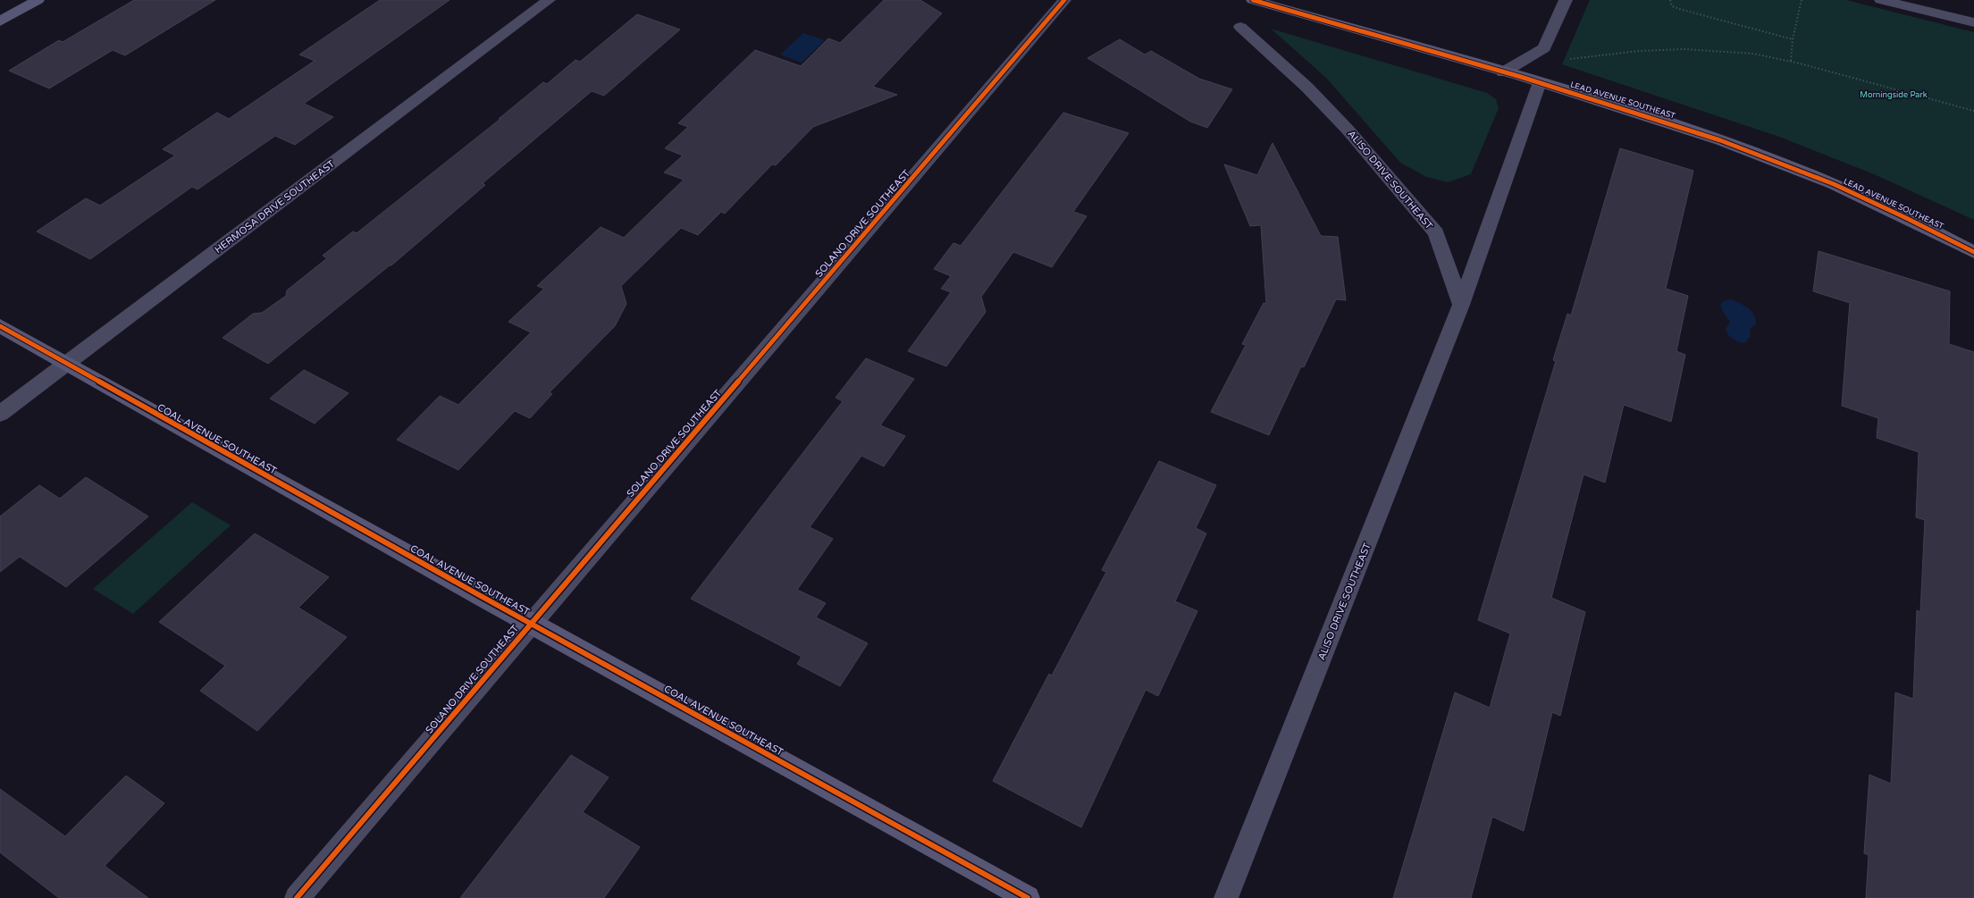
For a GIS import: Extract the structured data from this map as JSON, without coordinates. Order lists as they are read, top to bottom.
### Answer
{
  "streets": {
    "main road": ["LEAD AVENUE SOUTHEAST", "COAL AVENUE SOUTHEAST"],
    "street": ["ALISO DRIVE SOUTHEAST", "HERMOSA DRIVE SOUTHEAST", "SOLANO DRIVE SOUTHEAST"]
  },
  "crossings": [
    ["LEAD AVENUE SOUTHEAST", "ALISO DRIVE SOUTHEAST"],
    ["HERMOSA DRIVE SOUTHEAST", "COAL AVENUE SOUTHEAST"],
    ["SOLANO DRIVE SOUTHEAST", "COAL AVENUE SOUTHEAST"]
  ],
  "parks": ["Morningside Park"]
}
